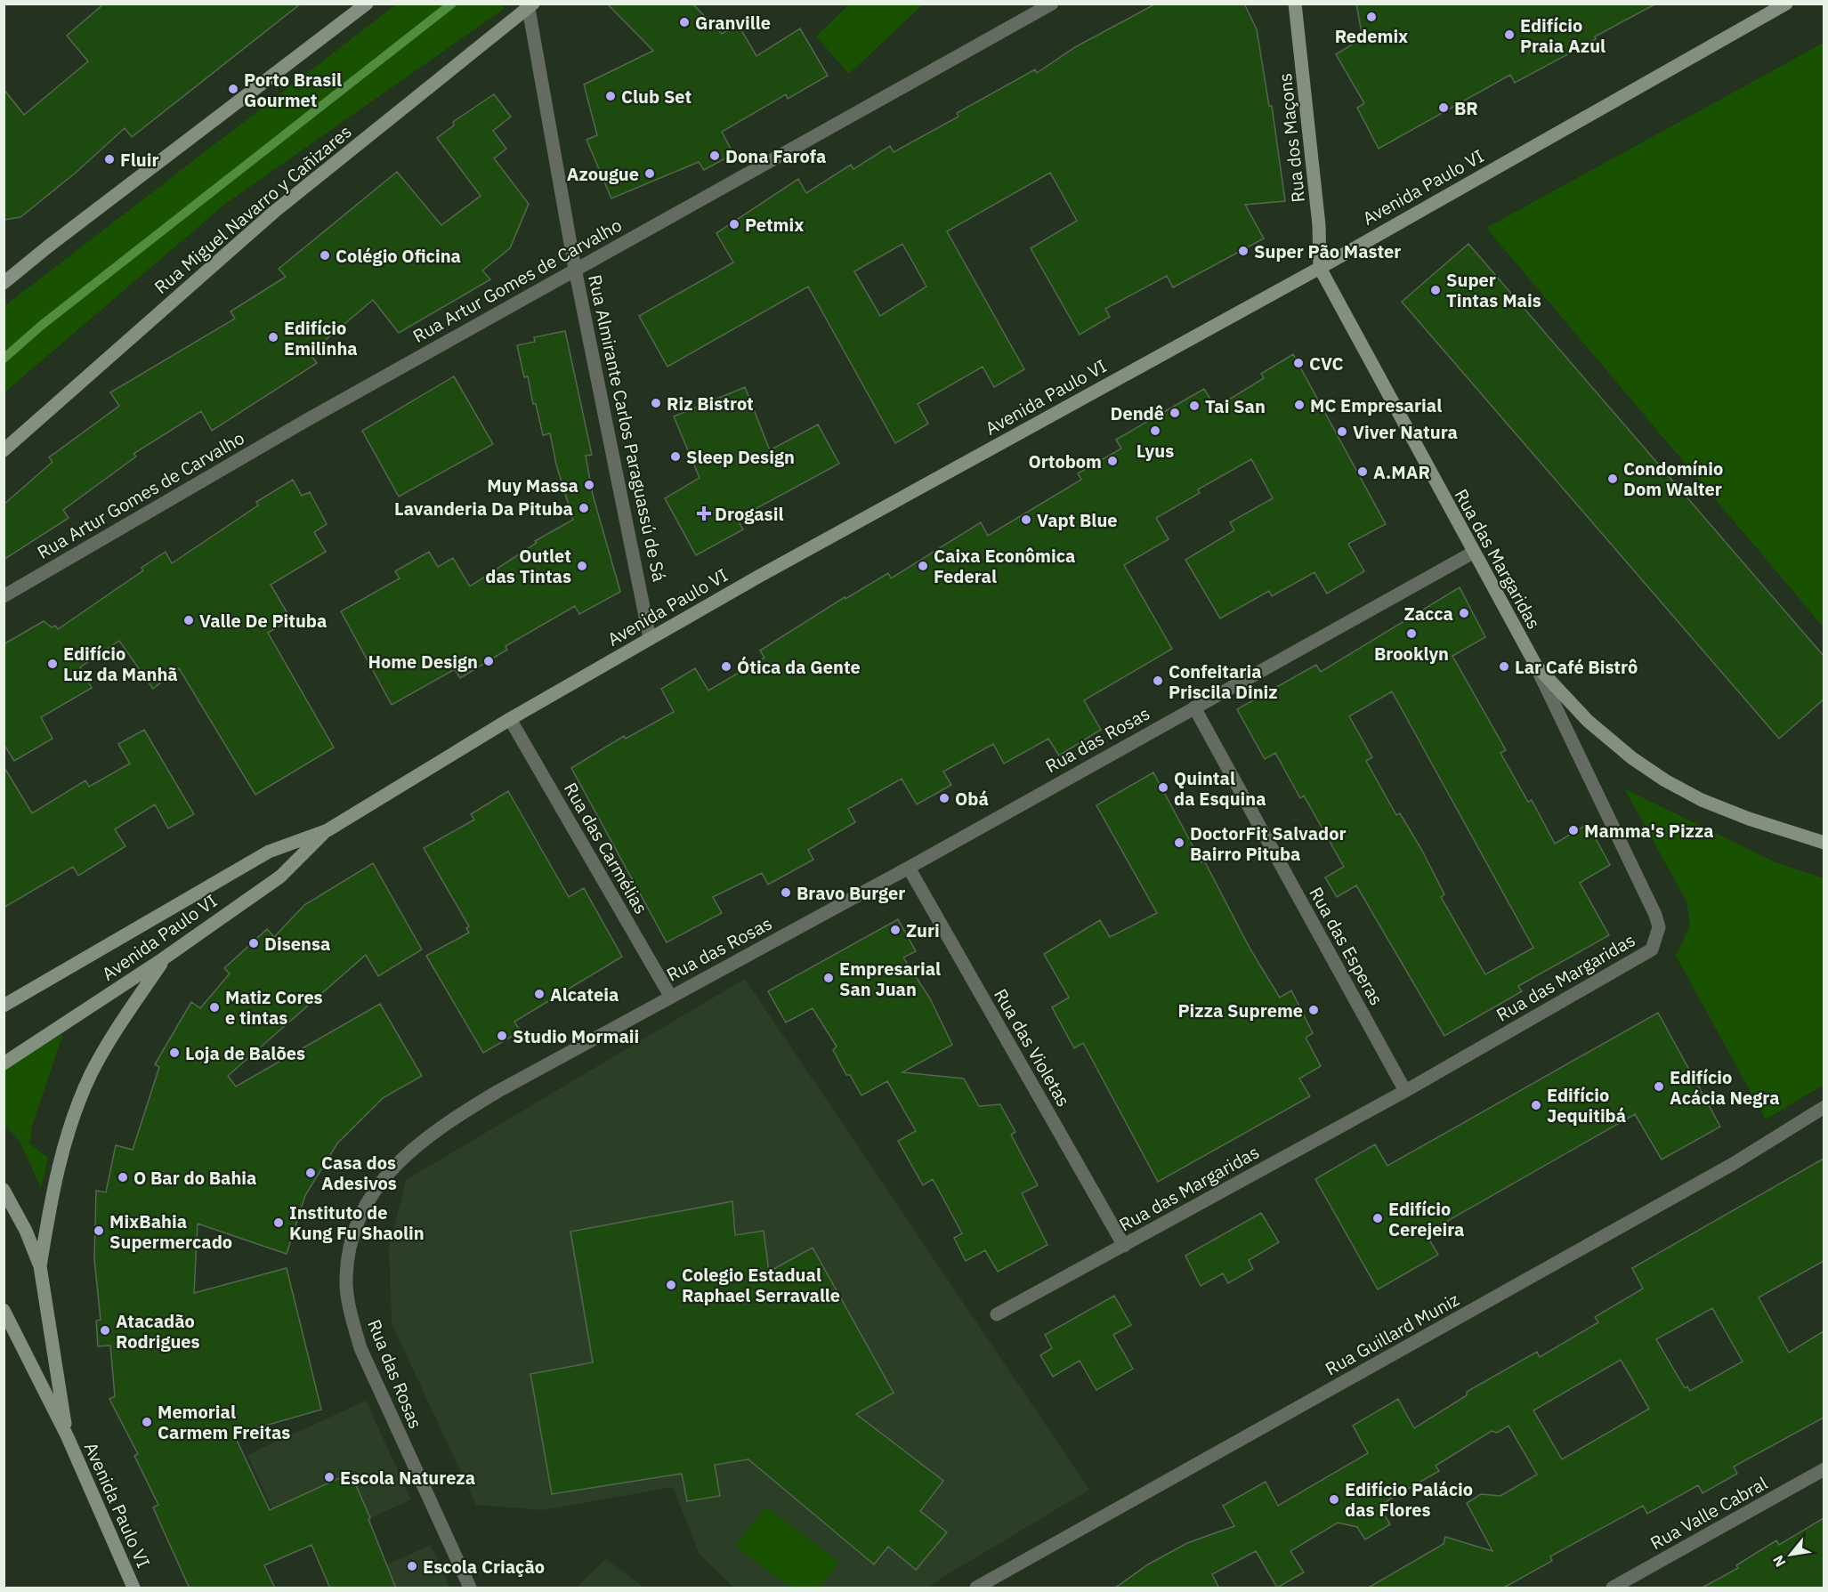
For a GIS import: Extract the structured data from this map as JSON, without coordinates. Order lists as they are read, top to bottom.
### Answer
{
  "streets": {
    "main road": [
      "Rua dos Maçons",
      "Avenida Paulo VI",
      "Rua Miguel Navarro y Cañizares",
      "Rua das Margaridas"
    ],
    "street": [
      "Rua Artur Gomes de Carvalho",
      "Rua Almirante Carlos Paraguassú de Sá",
      "Rua das Rosas",
      "Rua das Carmélias",
      "Rua das Esperas",
      "Rua das Violetas",
      "Rua Guillard Muniz",
      "Rua Valle Cabral"
    ]
  },
  "crossings": [
    ["Rua dos Maçons", "Avenida Paulo VI"],
    ["Rua dos Maçons", "Rua das Margaridas"],
    ["Avenida Paulo VI", "Rua Almirante Carlos Paraguassú de Sá"],
    ["Avenida Paulo VI", "Rua das Margaridas"],
    ["Avenida Paulo VI", "Rua das Carmélias"],
    ["Rua Miguel Navarro y Cañizares", "Rua Almirante Carlos Paraguassú de Sá"],
    ["Rua Artur Gomes de Carvalho", "Rua Almirante Carlos Paraguassú de Sá"],
    ["Rua das Margaridas", "Rua das Rosas"],
    ["Rua das Margaridas", "Rua das Esperas"],
    ["Rua das Margaridas", "Rua das Violetas"],
    ["Rua das Rosas", "Rua das Carmélias"],
    ["Rua das Rosas", "Rua das Esperas"],
    ["Rua das Rosas", "Rua das Violetas"]
  ],
  "places": {
    "other": [
      "Redemix",
      "Granville",
      "Edifício Praia Azul",
      "Porto Brasil Gourmet",
      "Club Set",
      "BR",
      "Dona Farofa",
      "Fluir",
      "Azougue",
      "Petmix",
      "Super Pão Master",
      "Colégio Oficina",
      "Super Tintas Mais",
      "Edifício Emilinha",
      "CVC",
      "Riz Bistrot",
      "MC Empresarial",
      "Tai San",
      "Dendê",
      "Lyus",
      "Viver Natura",
      "Sleep Design",
      "Ortobom",
      "A.MAR",
      "Condomínio Dom Walter",
      "Muy Massa",
      "Lavanderia Da Pituba",
      "Vapt Blue",
      "Outlet das Tintas",
      "Caixa Econômica Federal",
      "Zacca",
      "Valle De Pituba",
      "Brooklyn",
      "Home Design",
      "Edifício Luz da Manhã",
      "Ótica da Gente",
      "Lar Café Bistrô",
      "Confeitaria Priscila Diniz",
      "Quintal da Esquina",
      "Obá",
      "Mamma's Pizza",
      "DoctorFit Salvador Bairro Pituba",
      "Bravo Burger",
      "Zuri",
      "Disensa",
      "Empresarial San Juan",
      "Alcateia",
      "Matiz Cores e tintas",
      "Pizza Supreme",
      "Studio Mormaii",
      "Loja de Balões",
      "Edifício Acácia Negra",
      "Edifício Jequitibá",
      "Casa dos Adesivos",
      "O Bar do Bahia",
      "Edifício Cerejeira",
      "Instituto de Kung Fu Shaolin",
      "MixBahia Supermercado",
      "Colegio Estadual Raphael Serravalle",
      "Atacadão Rodrigues",
      "Memorial Carmem Freitas",
      "Escola Natureza",
      "Edifício Palácio das Flores",
      "Escola Criação"
    ],
    "health": ["Drogasil"]
  },
  "north": "bottom left"
}
